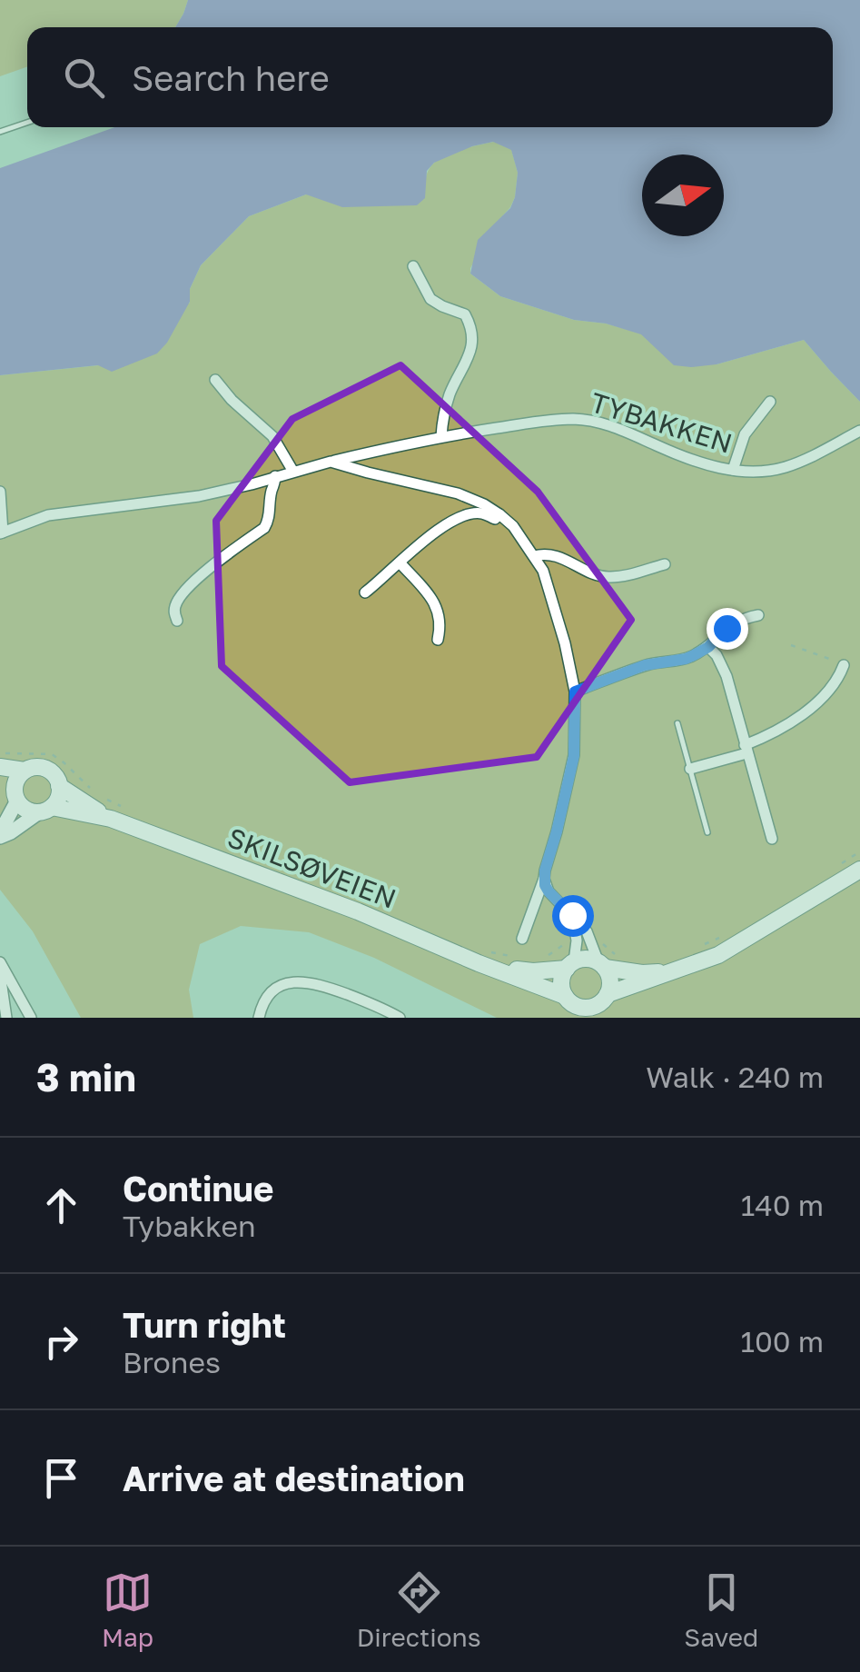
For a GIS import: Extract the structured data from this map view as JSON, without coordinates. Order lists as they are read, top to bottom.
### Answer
{
  "streets": {
    "main road": ["SKILSØVEIEN"],
    "street": ["TYBAKKEN"]
  },
  "north": "right",
  "page": {
    "search": "Search here",
    "heading": ["3 min", "Walk · 240 m"],
    "list": [
      ["Continue", "Tybakken", "140 m"],
      ["Turn right", "Brones", "100 m"],
      "Arrive at destination"
    ],
    "nav": ["Map", "Directions", "Saved"]
  }
}
